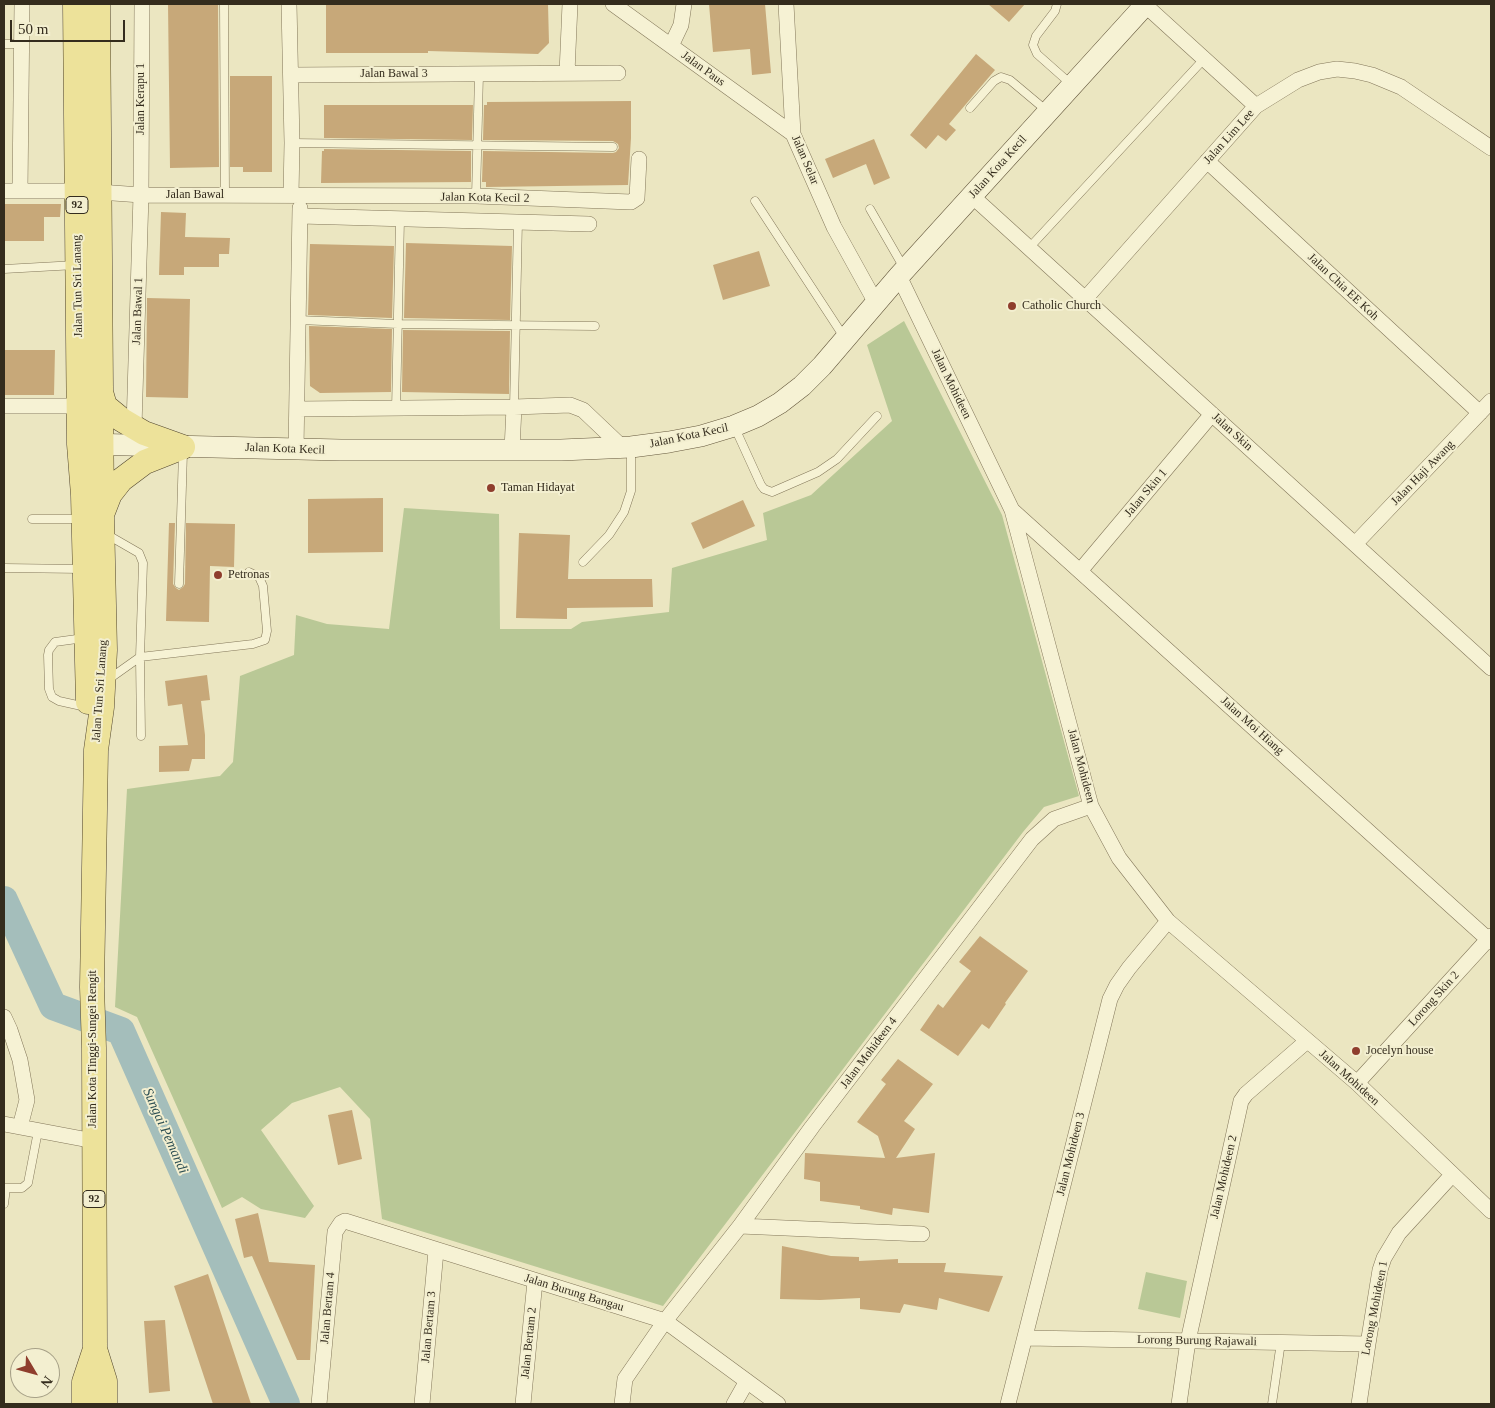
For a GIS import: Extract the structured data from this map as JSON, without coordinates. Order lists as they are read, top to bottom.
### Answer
{
  "streets": {
    "main road": ["92", "Jalan Tun Sri Lanang", "Jalan Kota Tinggi-Sungei Rengit"],
    "street": [
      "Jalan Paus",
      "Jalan Bawal 3",
      "Jalan Kerapu 1",
      "Jalan Lim Lee",
      "Jalan Selar",
      "Jalan Kota Kecil",
      "Jalan Bawal",
      "Jalan Kota Kecil 2",
      "Jalan Chia EE Koh",
      "Jalan Bawal 1",
      "Jalan Mohideen",
      "Jalan Skin",
      "Jalan Haji Awang",
      "Jalan Skin 1",
      "Jalan Moi Hiang",
      "Lorong Skin 2",
      "Jalan Mohideen 4",
      "Jalan Mohideen 3",
      "Jalan Mohideen 2",
      "Jalan Burung Bangau",
      "Jalan Bertam 4",
      "Lorong Mohideen 1",
      "Jalan Bertam 3",
      "Lorong Burung Rajawali",
      "Jalan Bertam 2"
    ]
  },
  "crossings": [
    ["Jalan Paus", "Jalan Selar"],
    ["Jalan Kerapu 1", "Jalan Bawal"],
    ["Jalan Kerapu 1", "Jalan Bawal 1"],
    ["Jalan Lim Lee", "Jalan Chia EE Koh"],
    ["Jalan Lim Lee", "Jalan Skin"],
    ["Jalan Selar", "Jalan Kota Kecil"],
    ["Jalan Kota Kecil", "Jalan Tun Sri Lanang"],
    ["Jalan Kota Kecil", "Jalan Mohideen"],
    ["Jalan Kota Kecil", "Jalan Skin"],
    ["Jalan Bawal", "Jalan Kota Kecil 2"],
    ["Jalan Bawal", "Jalan Tun Sri Lanang"],
    ["Jalan Bawal", "Jalan Bawal 1"],
    ["Jalan Tun Sri Lanang", "Jalan Kota Tinggi-Sungei Rengit"],
    ["Jalan Chia EE Koh", "Jalan Haji Awang"],
    ["Jalan Mohideen", "Jalan Moi Hiang"],
    ["Jalan Mohideen", "Lorong Skin 2"],
    ["Jalan Mohideen", "Jalan Mohideen 4"],
    ["Jalan Mohideen", "Jalan Mohideen 3"],
    ["Jalan Mohideen", "Jalan Mohideen 2"],
    ["Jalan Mohideen", "Lorong Mohideen 1"],
    ["Jalan Skin", "Jalan Haji Awang"],
    ["Jalan Skin", "Jalan Skin 1"],
    ["Jalan Skin 1", "Jalan Moi Hiang"],
    ["Jalan Moi Hiang", "Lorong Skin 2"],
    ["Jalan Mohideen 4", "Jalan Burung Bangau"],
    ["Jalan Mohideen 3", "Lorong Burung Rajawali"],
    ["Jalan Mohideen 2", "Lorong Burung Rajawali"],
    ["Jalan Burung Bangau", "Jalan Bertam 4"],
    ["Jalan Burung Bangau", "Jalan Bertam 3"],
    ["Jalan Burung Bangau", "Jalan Bertam 2"],
    ["Lorong Mohideen 1", "Lorong Burung Rajawali"]
  ],
  "water": ["Sungai Pemandi"],
  "places": [
    "Catholic Church",
    "Taman Hidayat",
    "Petronas",
    "Jocelyn house"
  ],
  "scale_bar": "50 m",
  "north": "bottom right"
}
